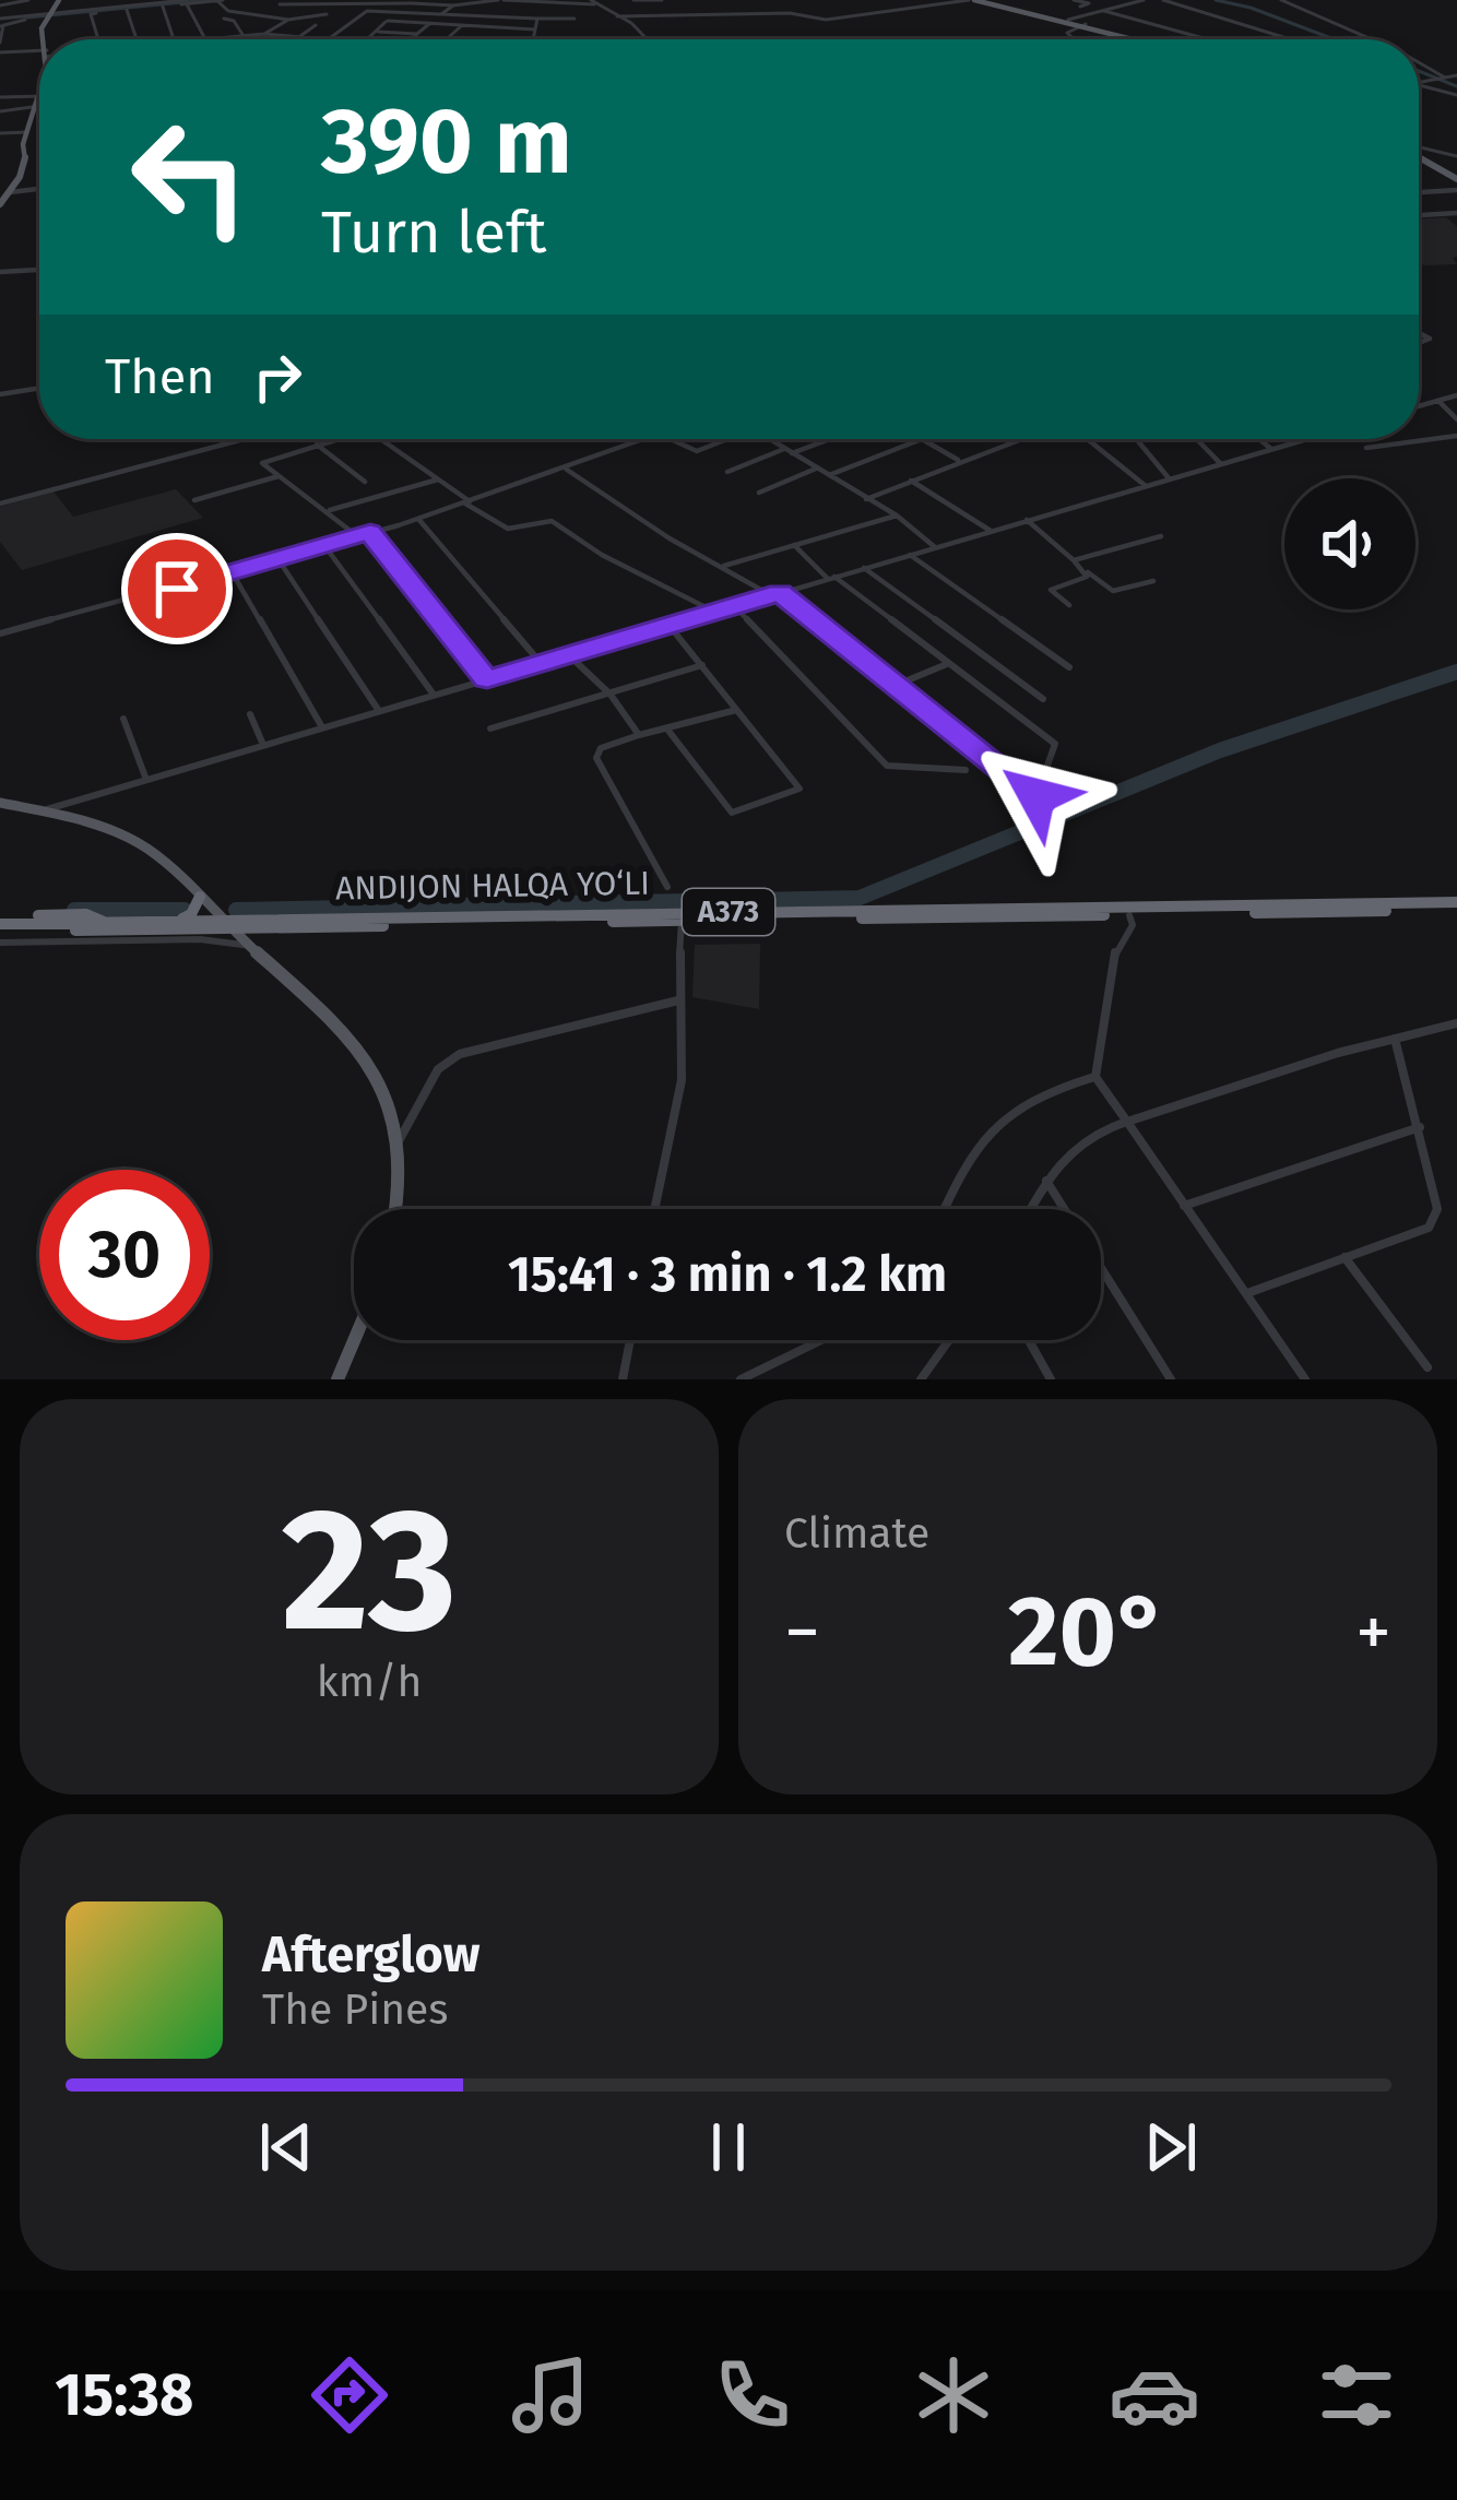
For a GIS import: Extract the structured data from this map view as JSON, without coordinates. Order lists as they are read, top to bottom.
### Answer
{
  "streets": {
    "highway": ["ANDIJON HALQA YO‘LI", "A373"]
  },
  "page": {
    "turn": ["390 m", "Turn left"],
    "then": "Then",
    "limit": "30",
    "trip": "15:41 · 3 min · 1.2 km",
    "tile": [
      ["23", "km/h"],
      "Climate"
    ],
    "heat": ["−", "20°", "+"],
    "song": ["Afterglow", "The Pines"],
    "tabs": "15:38"
  }
}
